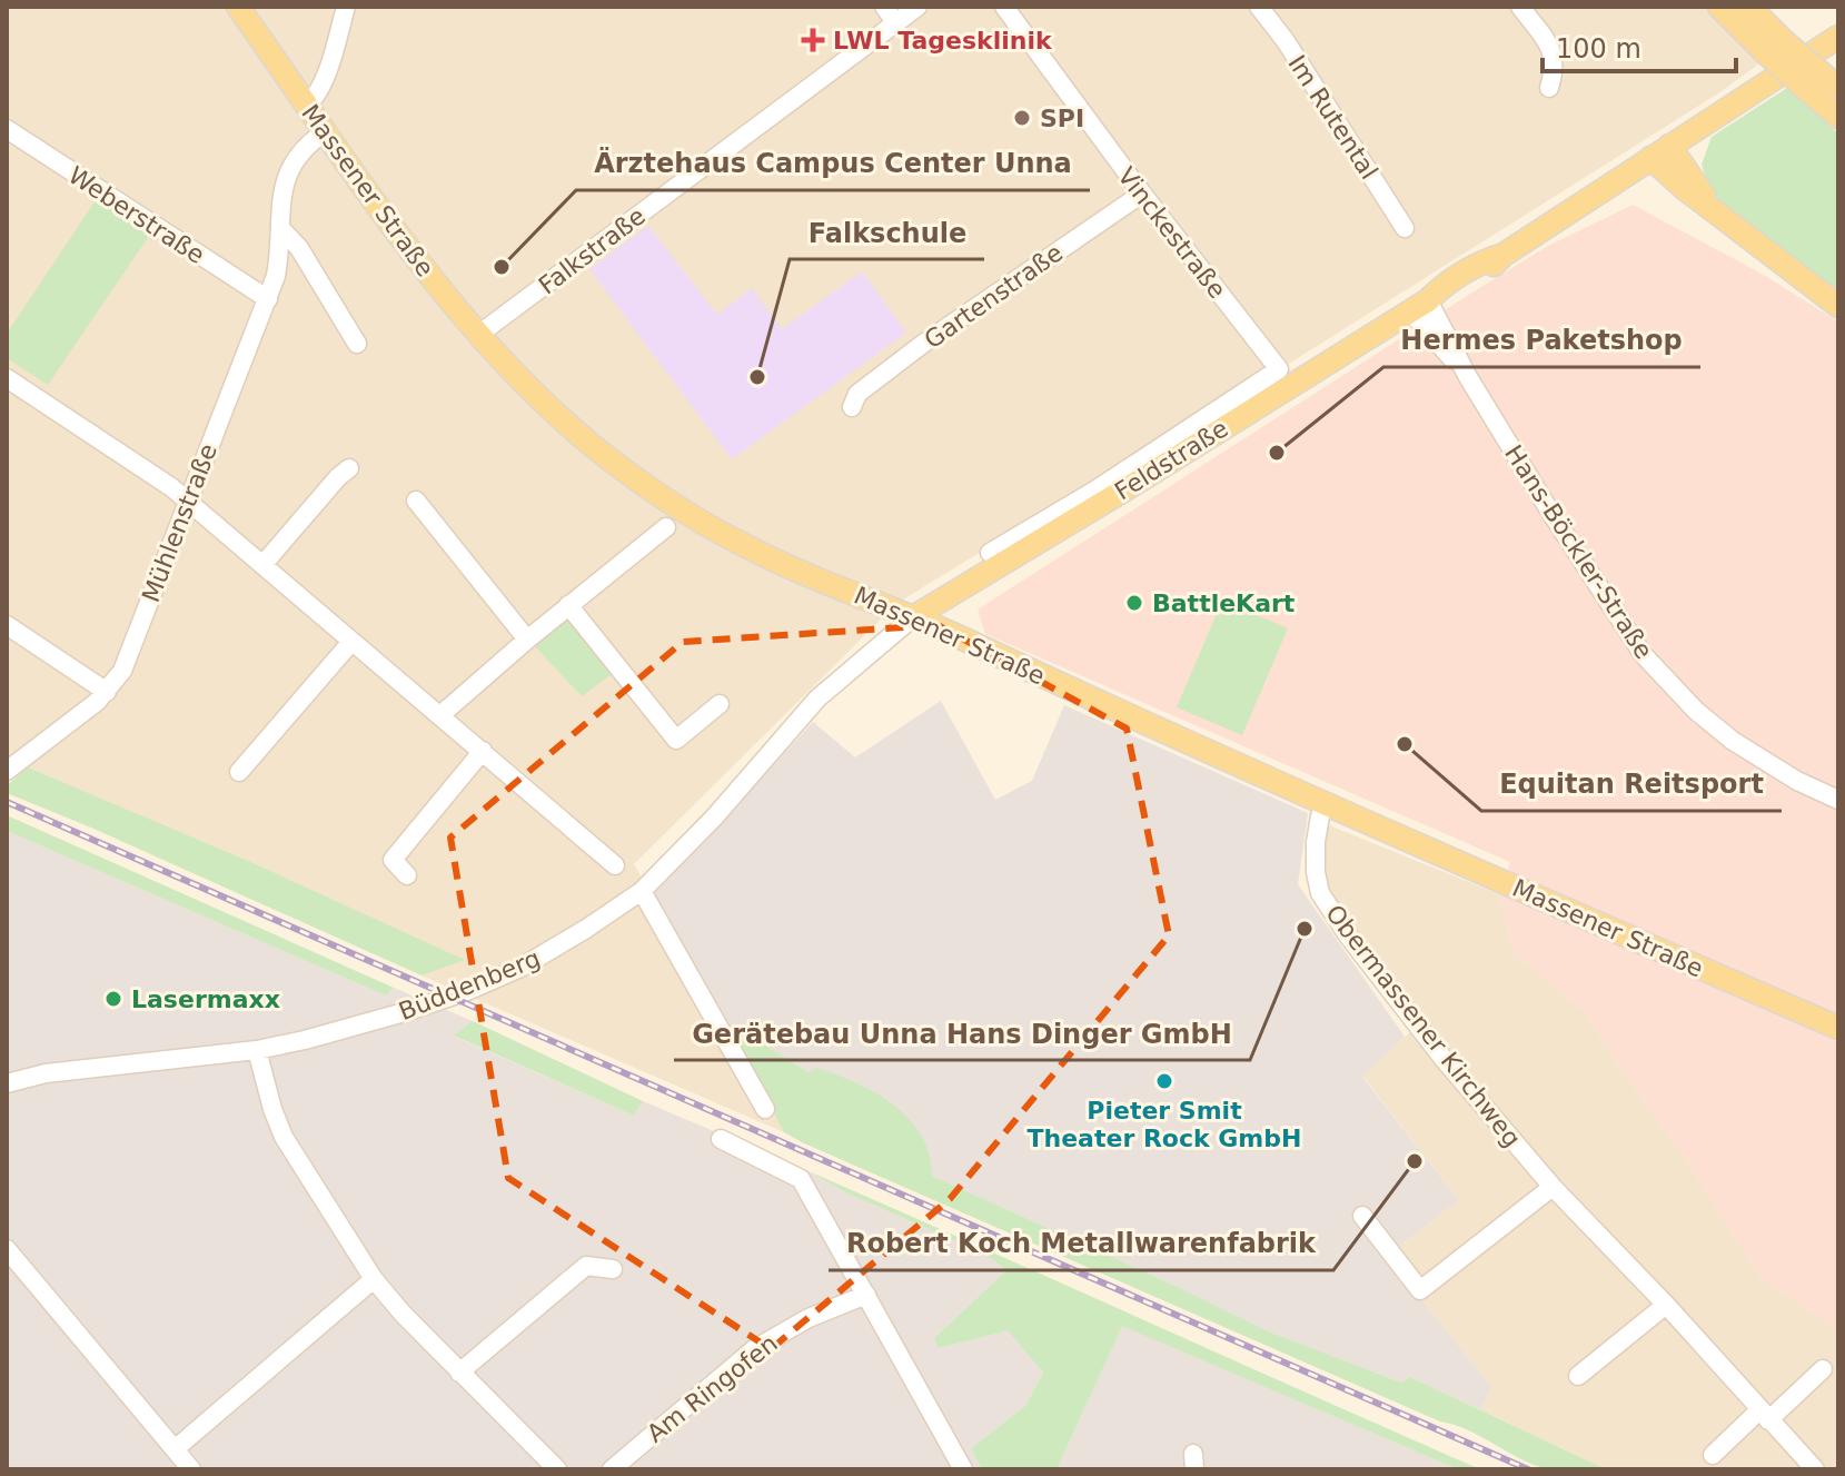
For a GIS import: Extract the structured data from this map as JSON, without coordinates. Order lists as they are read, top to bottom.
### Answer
{
  "streets": {
    "main road": ["Massener Straße", "Feldstraße"],
    "street": [
      "Im Rutental",
      "Weberstraße",
      "Vinckestraße",
      "Falkstraße",
      "Gartenstraße",
      "Mühlenstraße",
      "Hans-Böckler-Straße",
      "Büddenberg",
      "Obermassener Kirchweg",
      "Am Ringofen"
    ]
  },
  "crossings": [
    ["Massener Straße", "Falkstraße"],
    ["Massener Straße", "Feldstraße"],
    ["Massener Straße", "Mühlenstraße"],
    ["Massener Straße", "Büddenberg"],
    ["Massener Straße", "Obermassener Kirchweg"],
    ["Weberstraße", "Mühlenstraße"],
    ["Vinckestraße", "Gartenstraße"],
    ["Vinckestraße", "Feldstraße"],
    ["Feldstraße", "Hans-Böckler-Straße"],
    ["Feldstraße", "Büddenberg"]
  ],
  "places": {
    "health": ["LWL Tagesklinik"],
    "other": [
      "SPI",
      "Ärztehaus Campus Center Unna",
      "Falkschule",
      "Hermes Paketshop",
      "BattleKart",
      "Equitan Reitsport",
      "Gerätebau Unna Hans Dinger GmbH",
      "Lasermaxx",
      "Pieter Smit Theater Rock GmbH",
      "Robert Koch Metallwarenfabrik"
    ]
  },
  "scale_bar": "100 m"
}
